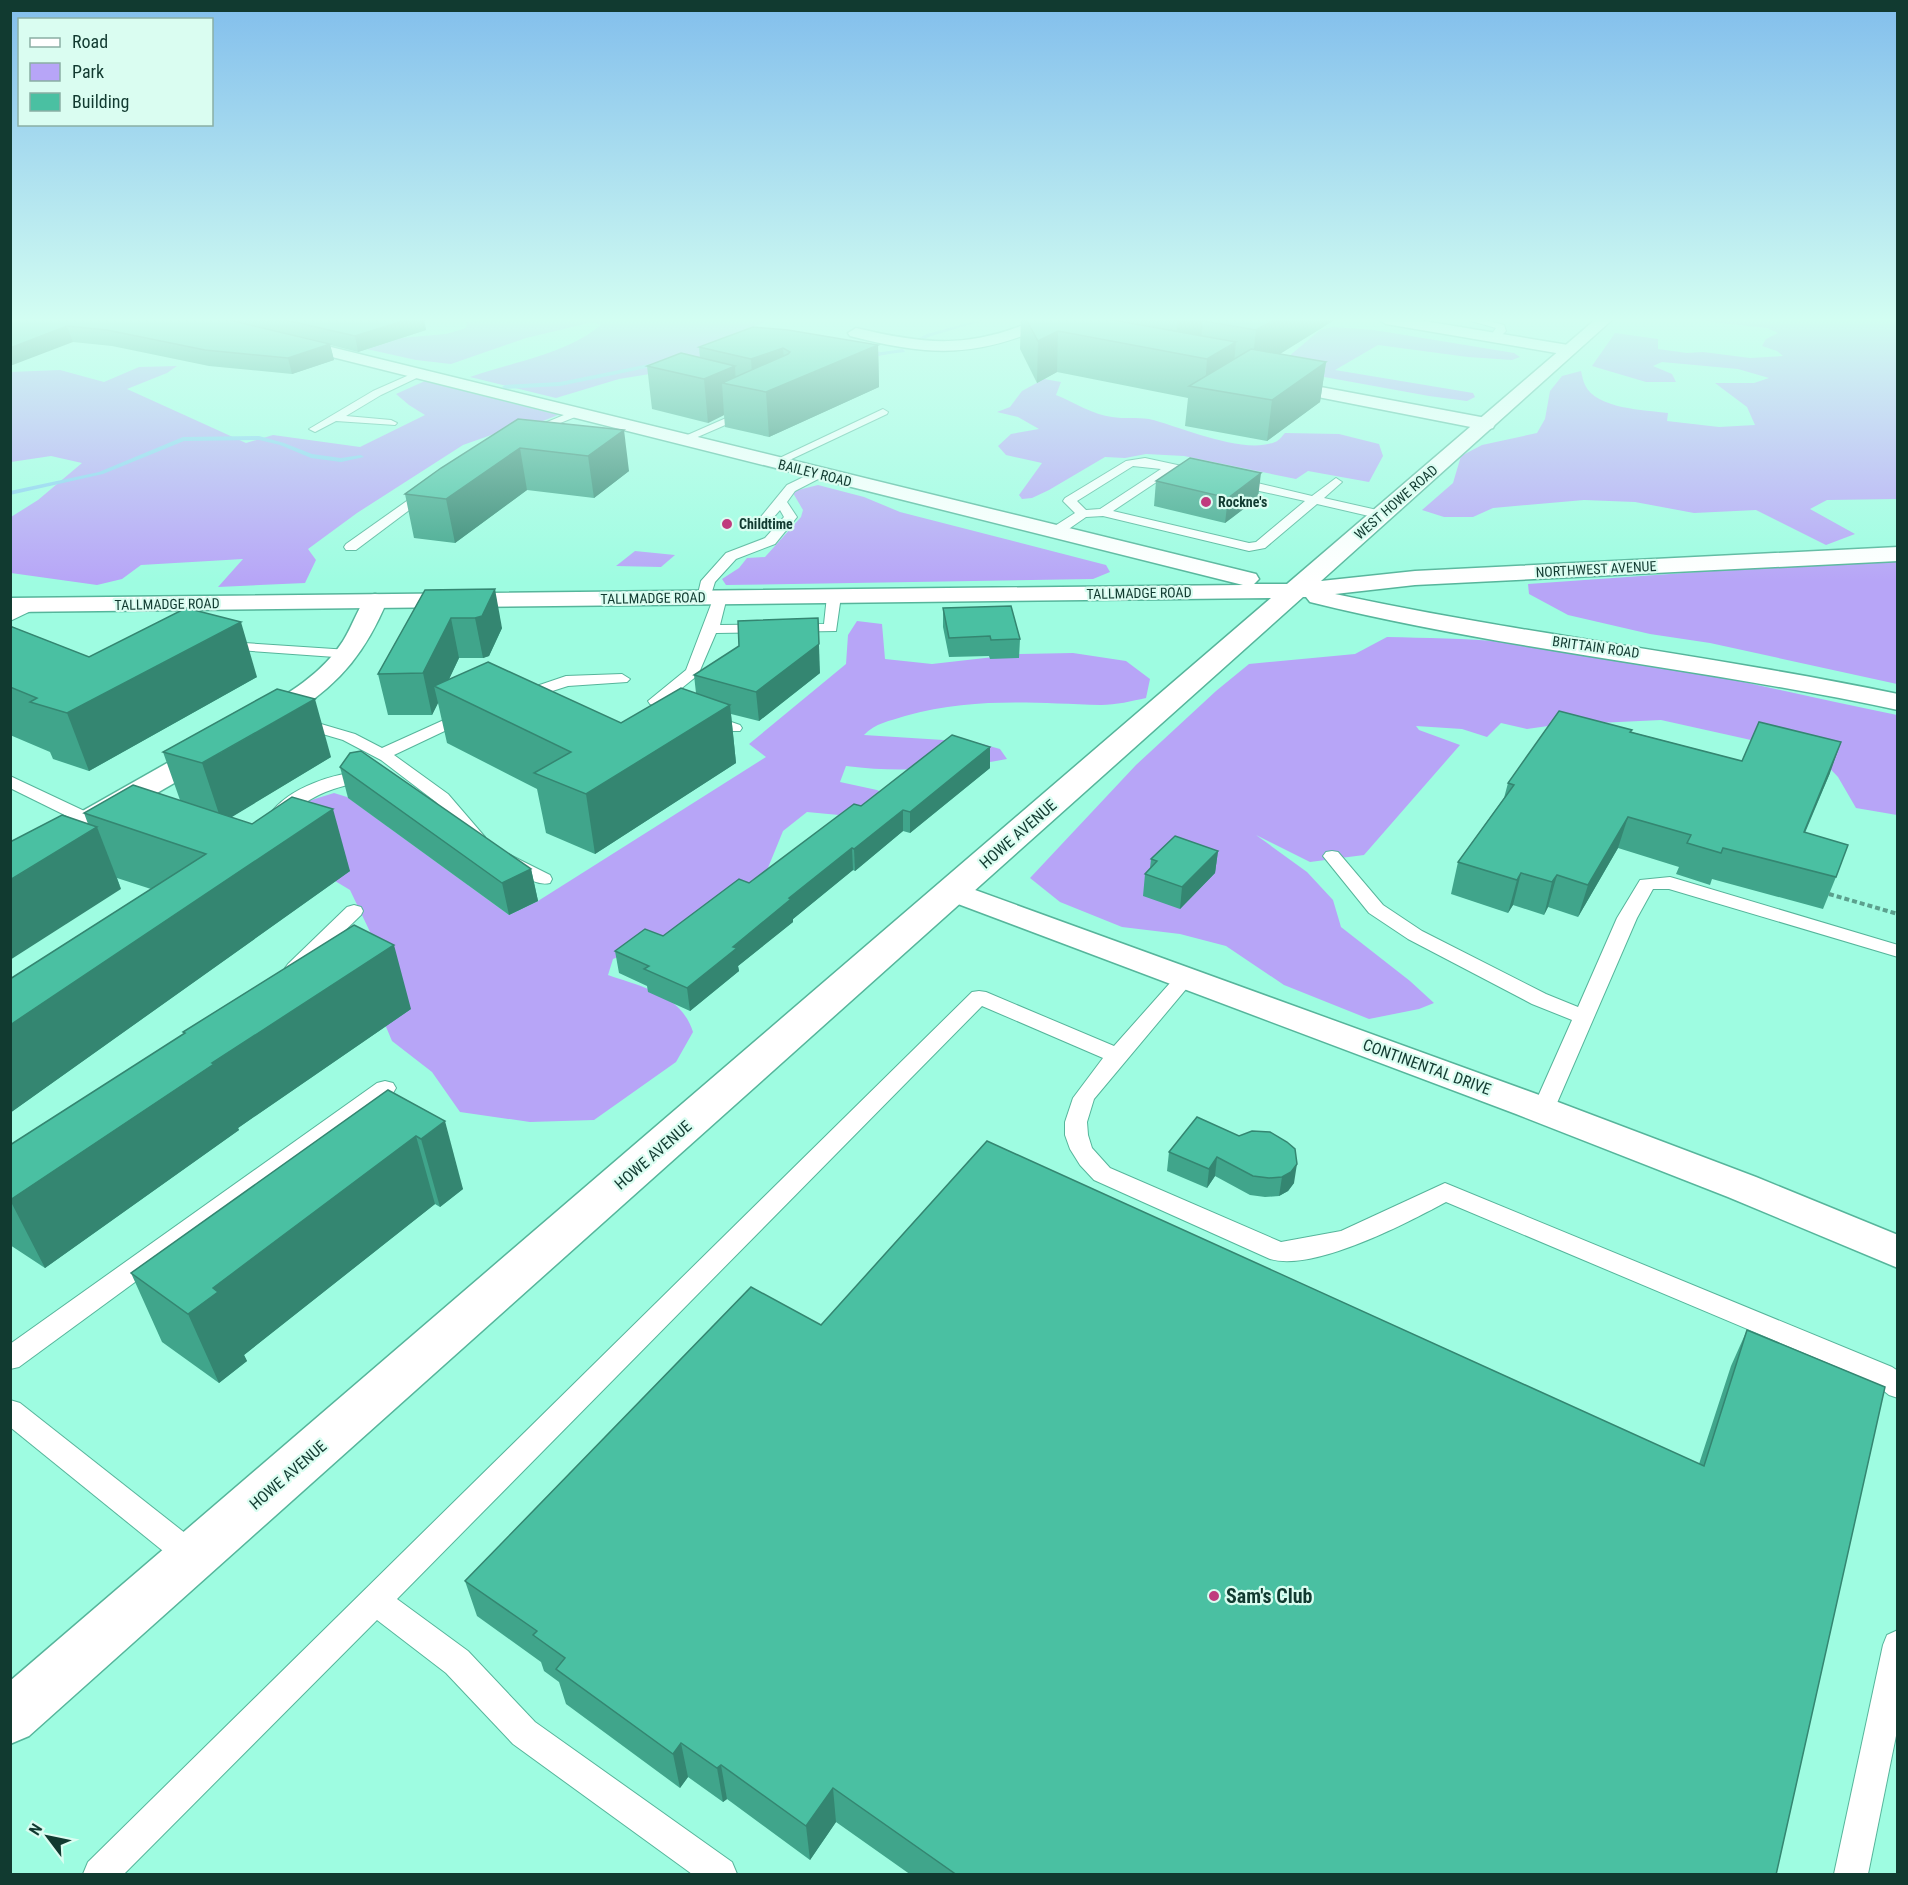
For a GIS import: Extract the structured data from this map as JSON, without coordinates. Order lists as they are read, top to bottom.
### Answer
{
  "streets": {
    "street": [
      "BAILEY ROAD",
      "WEST HOWE ROAD",
      "NORTHWEST AVENUE",
      "TALLMADGE ROAD",
      "BRITTAIN ROAD",
      "HOWE AVENUE",
      "CONTINENTAL DRIVE"
    ]
  },
  "crossings": [
    ["BAILEY ROAD", "WEST HOWE ROAD"],
    ["BAILEY ROAD", "NORTHWEST AVENUE"],
    ["BAILEY ROAD", "TALLMADGE ROAD"],
    ["BAILEY ROAD", "BRITTAIN ROAD"],
    ["BAILEY ROAD", "HOWE AVENUE"],
    ["WEST HOWE ROAD", "NORTHWEST AVENUE"],
    ["WEST HOWE ROAD", "TALLMADGE ROAD"],
    ["WEST HOWE ROAD", "BRITTAIN ROAD"],
    ["WEST HOWE ROAD", "HOWE AVENUE"],
    ["NORTHWEST AVENUE", "TALLMADGE ROAD"],
    ["NORTHWEST AVENUE", "BRITTAIN ROAD"],
    ["NORTHWEST AVENUE", "HOWE AVENUE"],
    ["TALLMADGE ROAD", "BRITTAIN ROAD"],
    ["TALLMADGE ROAD", "HOWE AVENUE"],
    ["BRITTAIN ROAD", "HOWE AVENUE"],
    ["HOWE AVENUE", "CONTINENTAL DRIVE"]
  ],
  "places": ["Rockne's", "Childtime", "Sam's Club"],
  "legend": ["Road", "Park", "Building"],
  "north": "top left"
}
